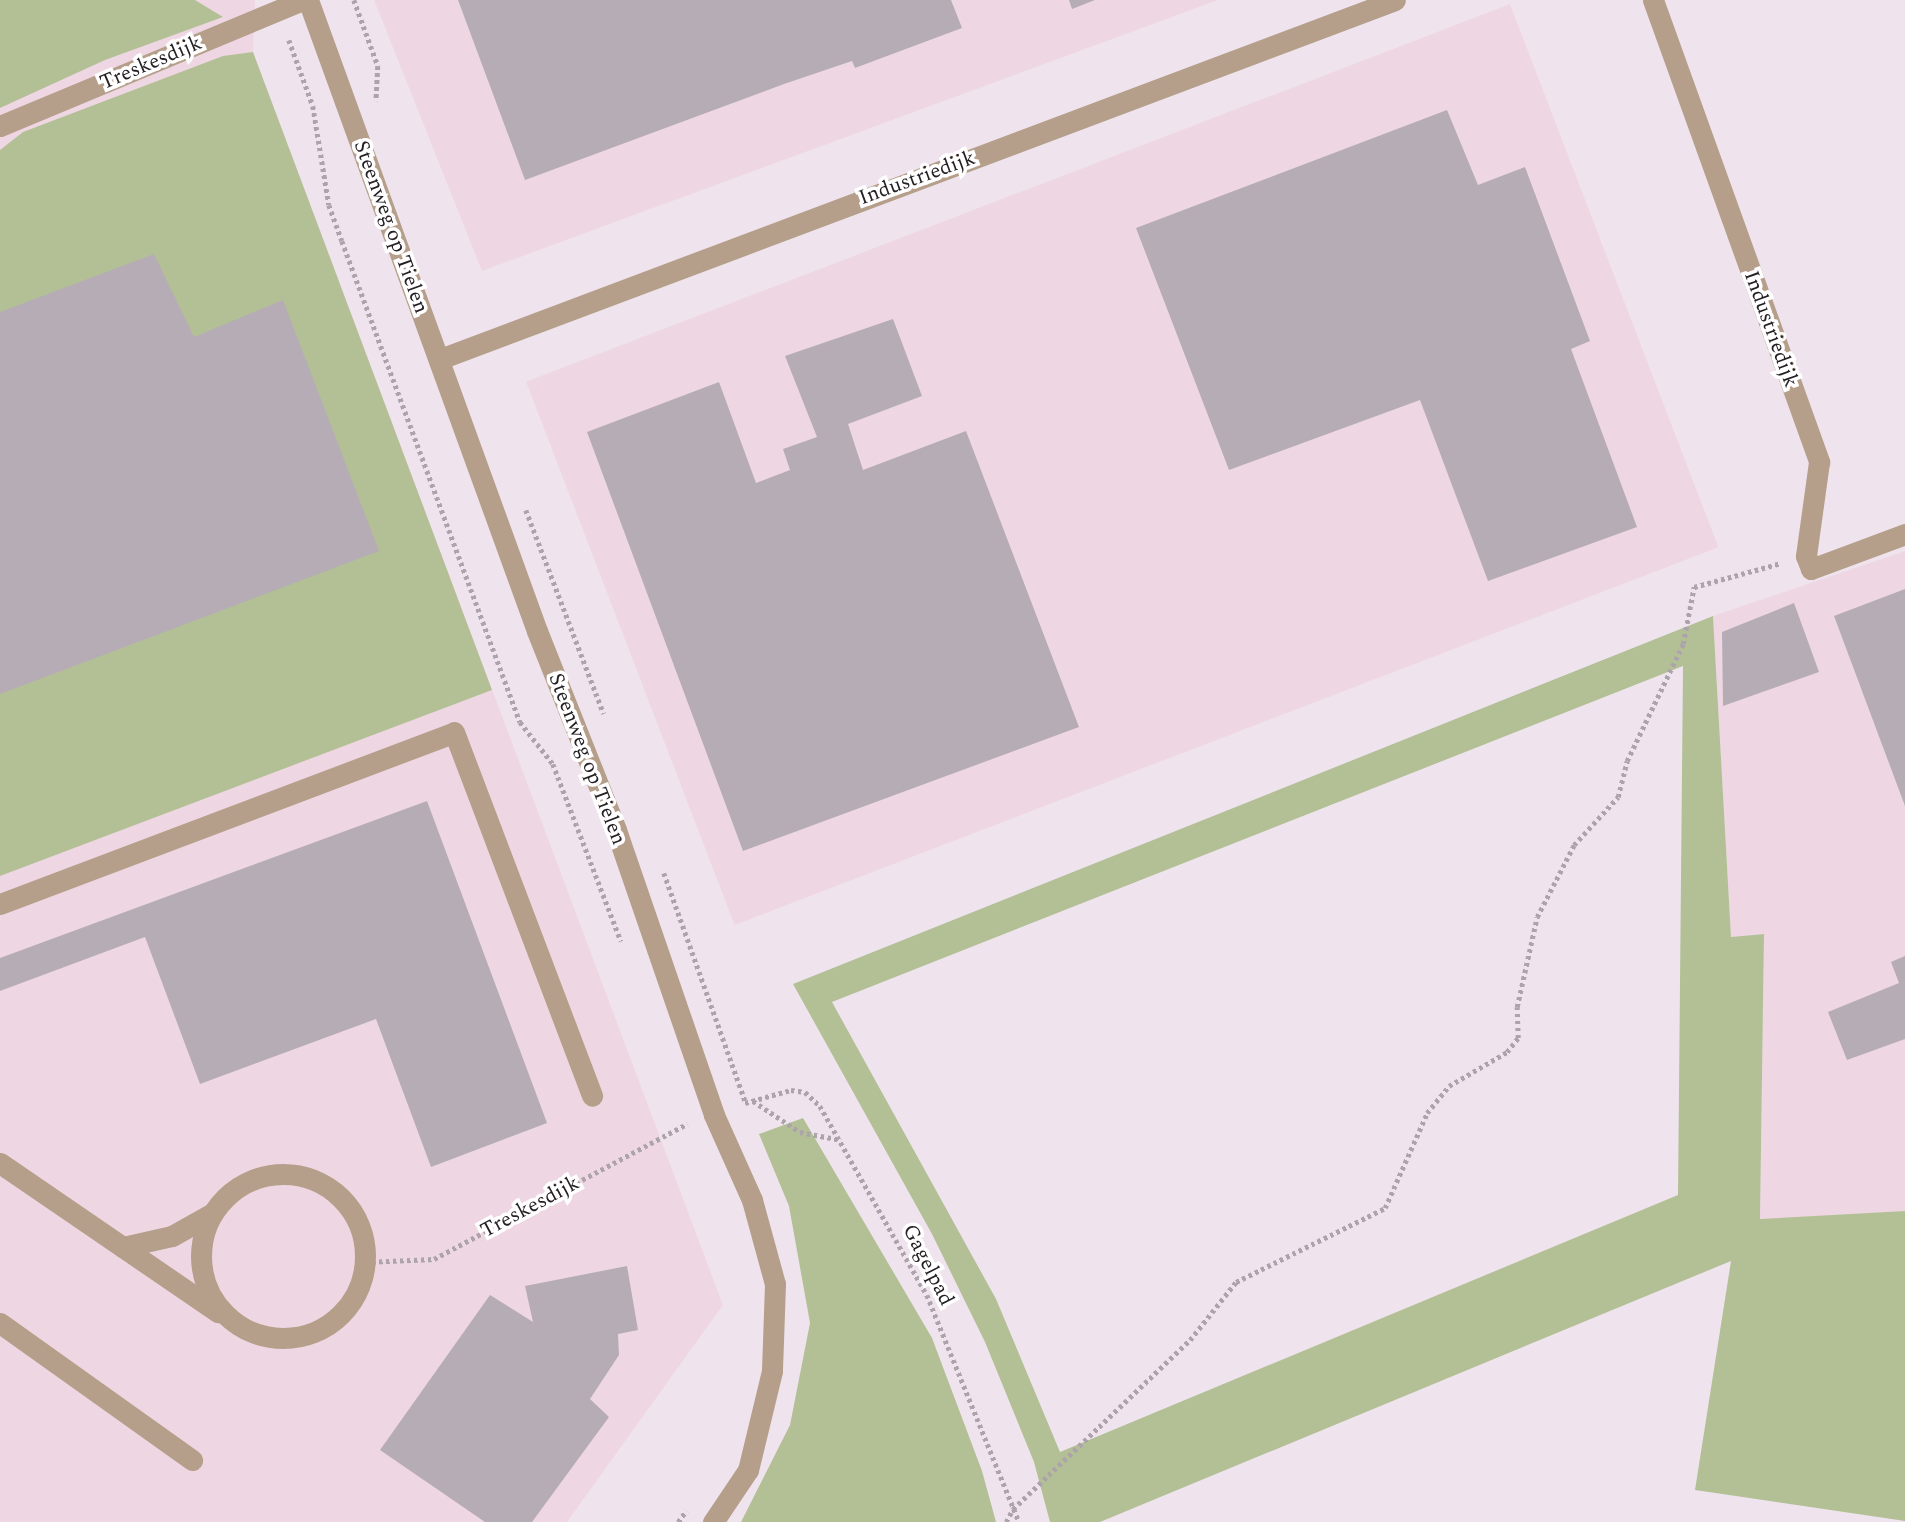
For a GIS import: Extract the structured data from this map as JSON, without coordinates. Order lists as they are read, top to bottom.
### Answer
{
  "streets": {
    "street": ["Treskesdijk", "Industriedijk", "Steenweg op Tielen"],
    "path": ["Gagelpad"]
  },
  "crossings": [
    ["Industriedijk", "Steenweg op Tielen"]
  ]
}
